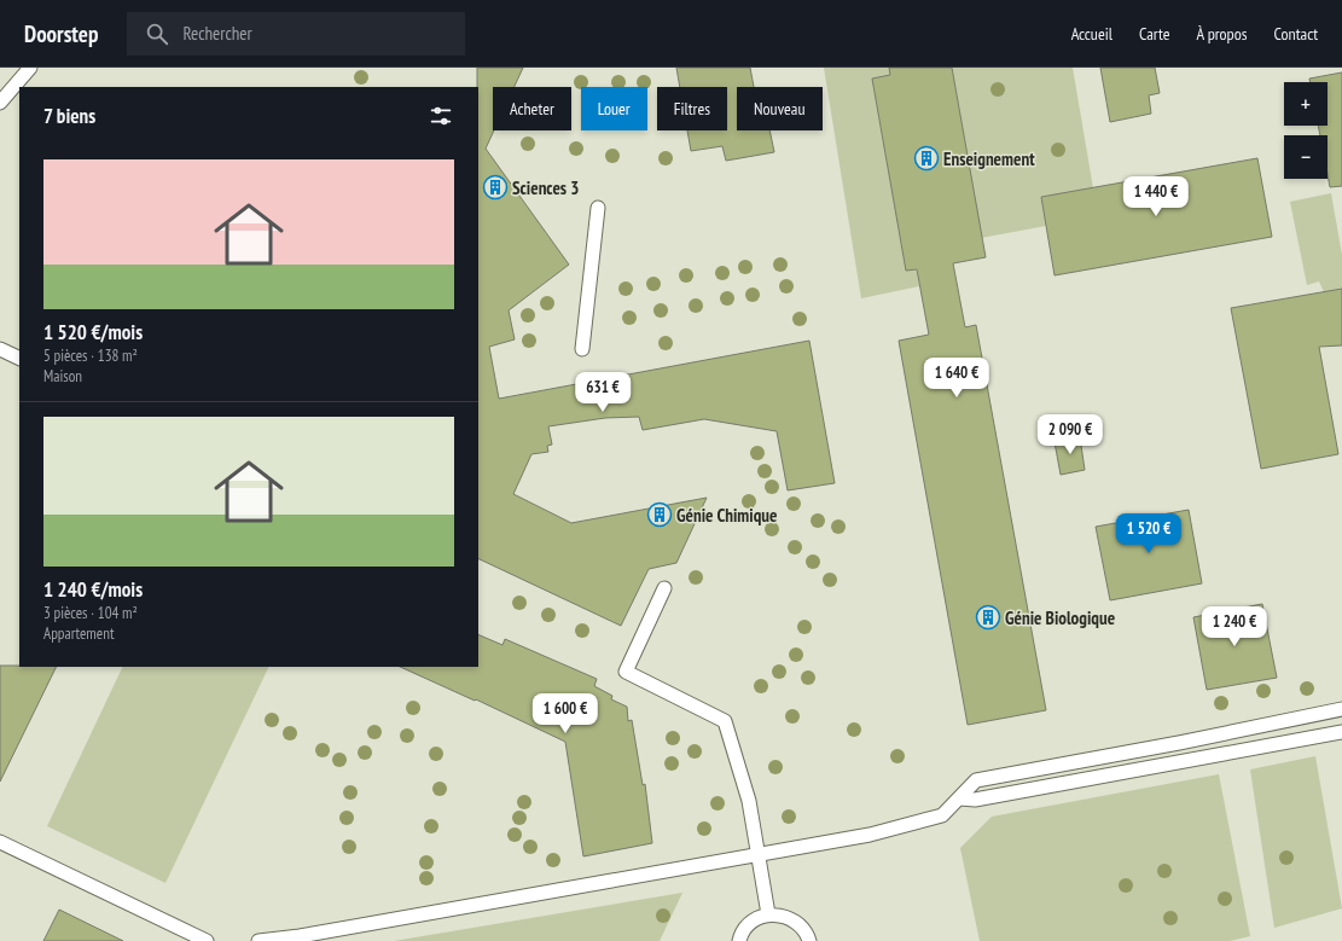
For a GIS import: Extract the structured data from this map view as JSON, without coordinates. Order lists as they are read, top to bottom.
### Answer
{
  "places": {
    "building": [
      "Enseignement",
      "Sciences 3",
      "Génie Chimique",
      "Génie Biologique"
    ]
  },
  "page": {
    "header": "Doorstep",
    "search": "Rechercher",
    "nav": [
      "Accueil",
      "Carte",
      "À propos",
      "Contact"
    ],
    "map_buttons": ["+", "−"],
    "chip": [
      "Acheter",
      "Louer",
      "Filtres",
      "Nouveau"
    ],
    "heading": "7 biens",
    "list": [
      {
        "name": "1 520 €/mois",
        "note": "5 pièces · 138 m² · Maison"
      },
      {
        "name": "1 240 €/mois",
        "note": "3 pièces · 104 m² · Appartement"
      }
    ],
    "price": [
      "1 440 €",
      "1 640 €",
      "631 €",
      "2 090 €",
      "1 520 €",
      "1 240 €",
      "1 600 €"
    ]
  }
}
